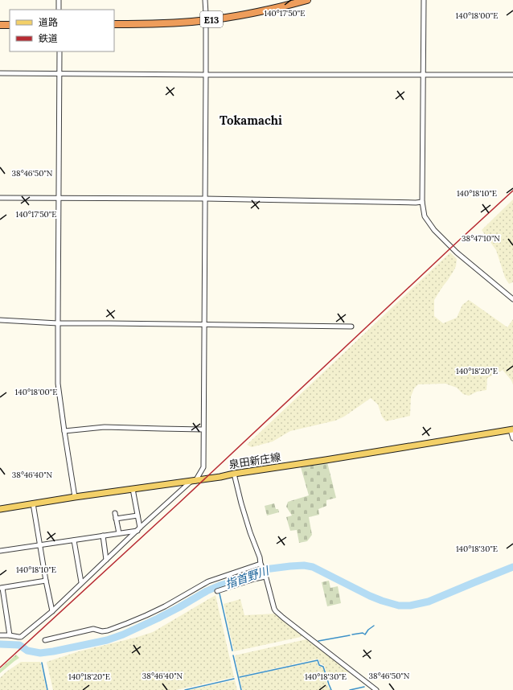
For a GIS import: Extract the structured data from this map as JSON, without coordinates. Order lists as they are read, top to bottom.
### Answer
{
  "streets": {
    "highway": ["E13"],
    "main road": ["泉田新庄線"]
  },
  "districts": ["Tokamachi"],
  "water": ["指首野川"],
  "legend": ["道路", "鉄道"],
  "coordinates": [
    "140°17'50\"E",
    "140°18'00\"E",
    "38°46'50\"N",
    "140°18'10\"E",
    "38°47'10\"N",
    "140°18'20\"E",
    "38°46'40\"N",
    "140°18'30\"E"
  ]
}
